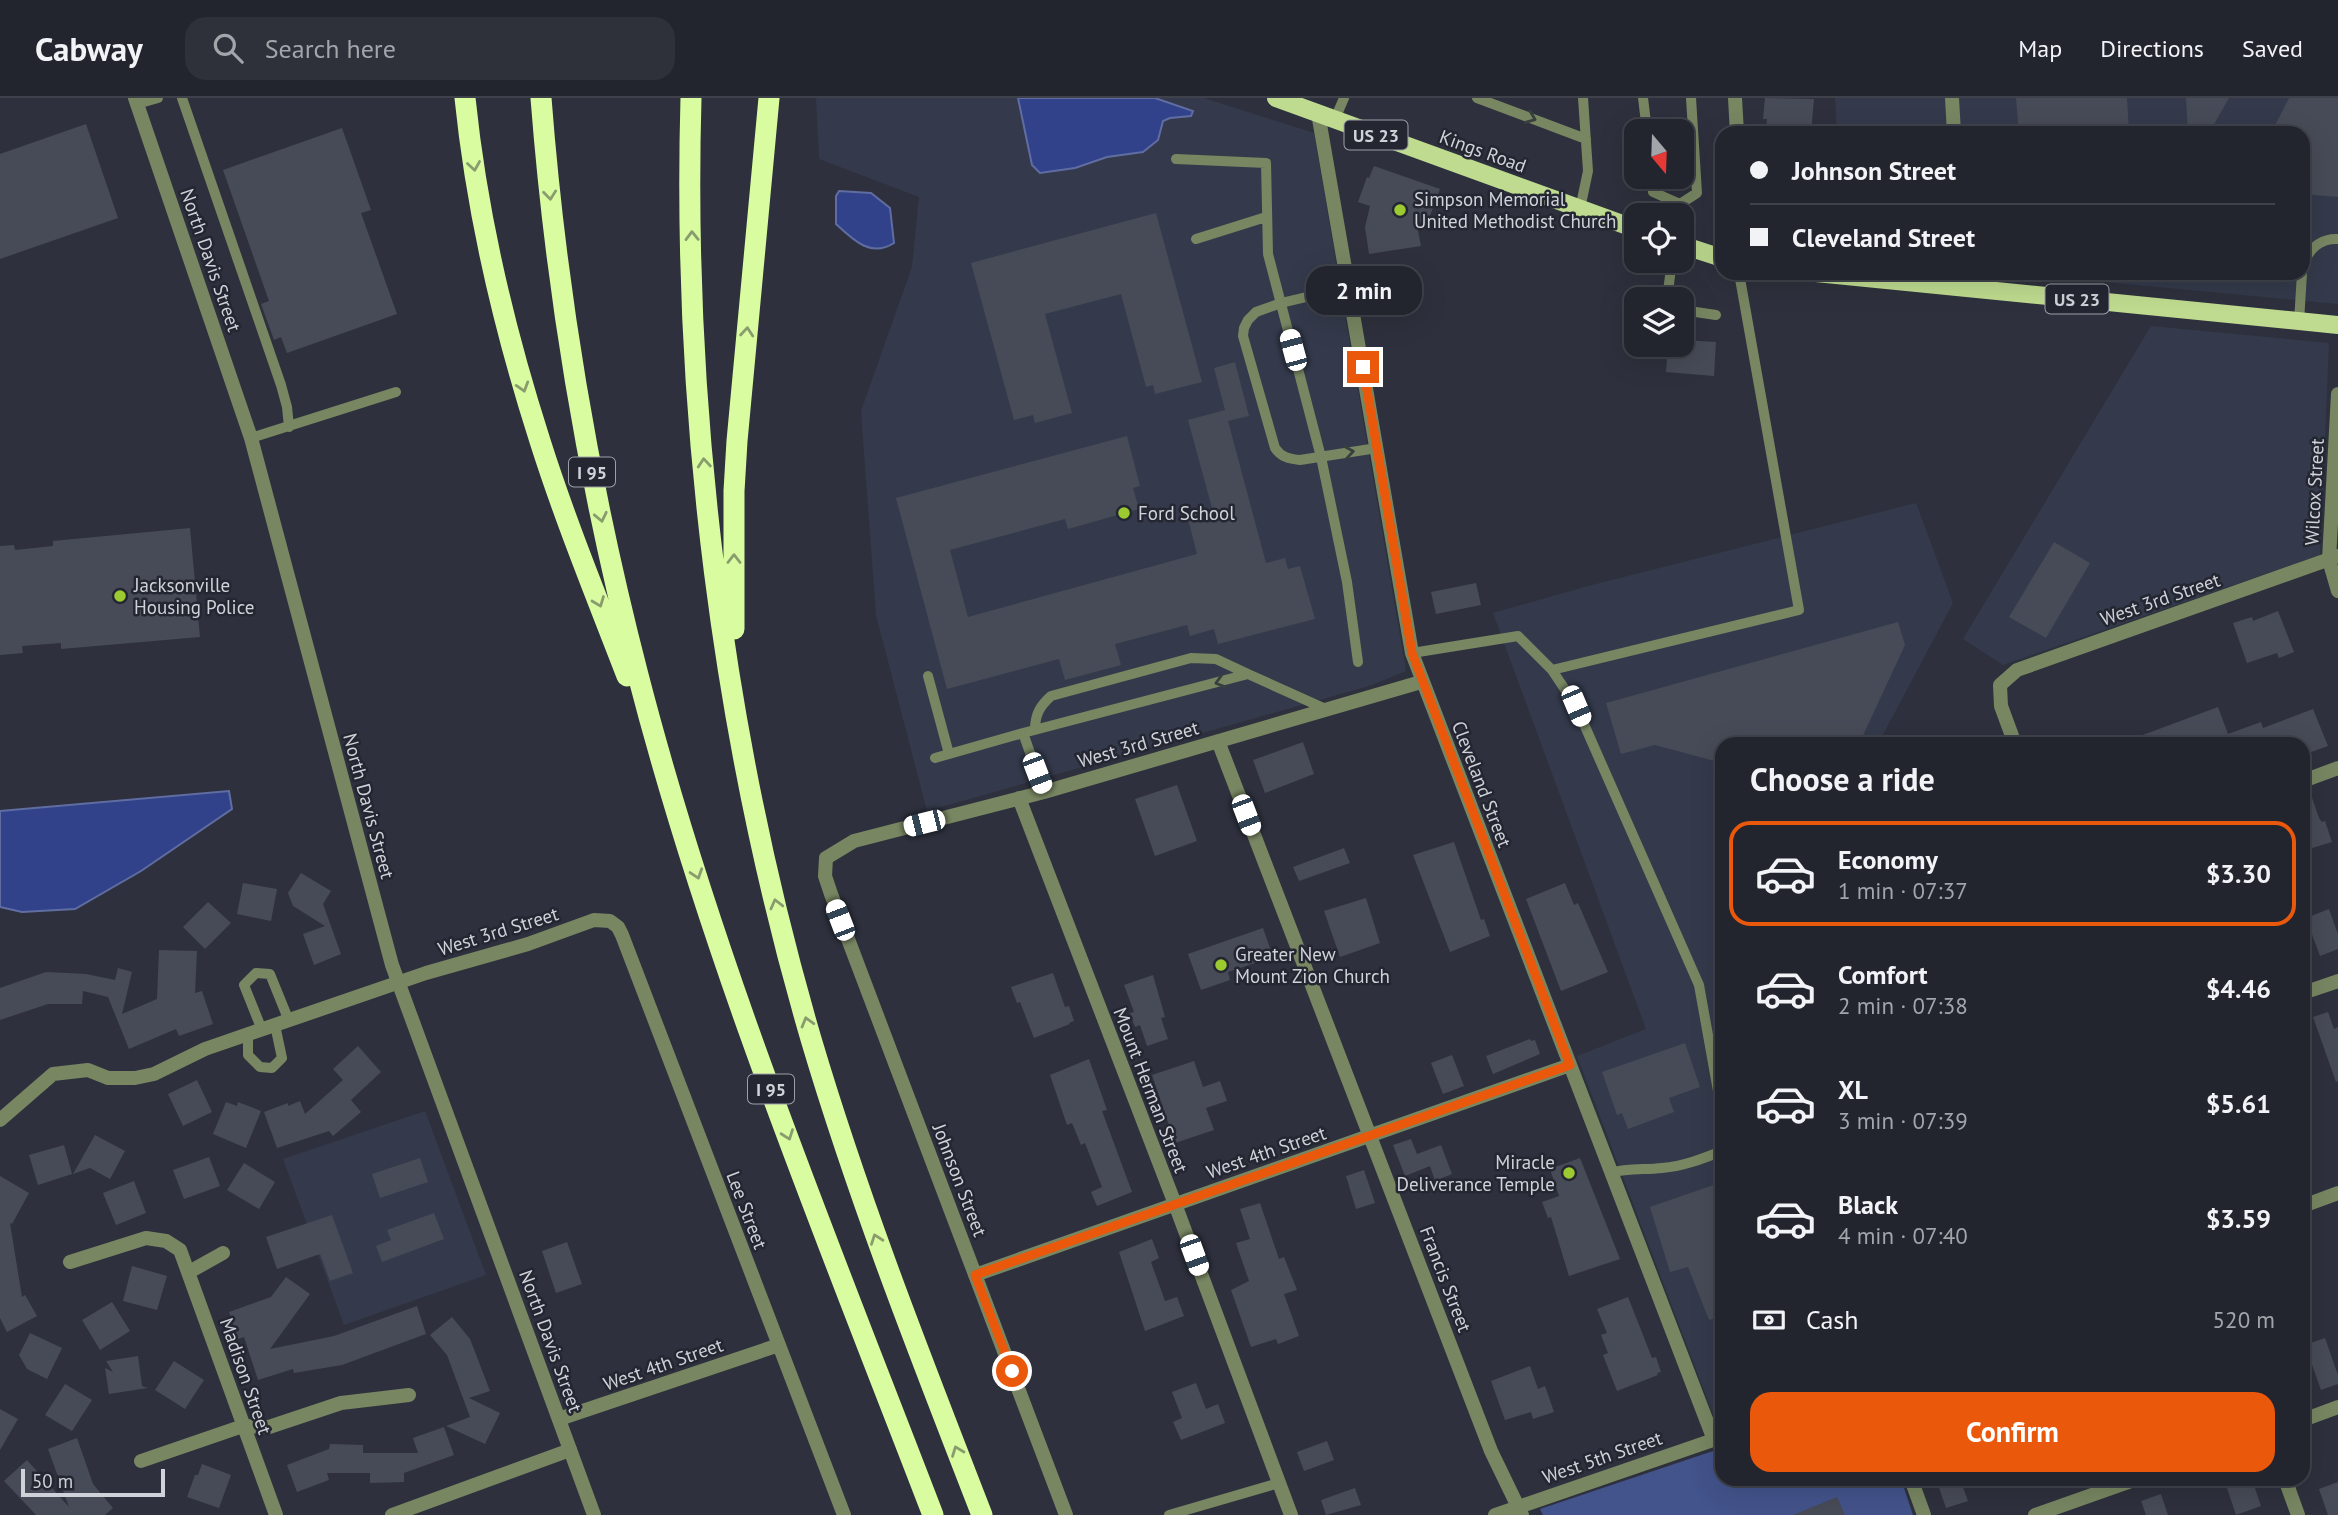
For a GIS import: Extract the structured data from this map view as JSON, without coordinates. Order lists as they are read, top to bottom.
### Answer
{
  "streets": {
    "highway": ["I 95"],
    "main road": ["US 23", "Kings Road"],
    "street": [
      "North Davis Street",
      "Wilcox Street",
      "West 3rd Street",
      "Cleveland Street",
      "Mount Herman Street",
      "West 4th Street",
      "Johnson Street",
      "Lee Street",
      "Francis Street",
      "Madison Street",
      "West 5th Street"
    ]
  },
  "crossings": [
    ["Kings Road", "Cleveland Street"],
    ["North Davis Street", "West 3rd Street"],
    ["North Davis Street", "West 4th Street"],
    ["Wilcox Street", "West 3rd Street"],
    ["West 3rd Street", "Cleveland Street"],
    ["West 3rd Street", "Mount Herman Street"],
    ["West 3rd Street", "Johnson Street"],
    ["West 3rd Street", "Lee Street"],
    ["West 3rd Street", "Francis Street"],
    ["Cleveland Street", "West 4th Street"],
    ["Mount Herman Street", "West 4th Street"],
    ["West 4th Street", "Johnson Street"],
    ["West 4th Street", "Lee Street"],
    ["West 4th Street", "Francis Street"],
    ["Francis Street", "West 5th Street"]
  ],
  "places": [
    "Simpson Memorial United Methodist Church",
    "Ford School",
    "Jacksonville Housing Police",
    "Greater New Mount Zion Church",
    "Miracle Deliverance Temple"
  ],
  "scale_bar": "50 m",
  "north": "bottom",
  "page": {
    "header": "Cabway",
    "search": "Search here",
    "nav": ["Map", "Directions", "Saved"],
    "banner": ["Johnson Street", "Cleveland Street"],
    "bubble": "2 min",
    "heading": "Choose a ride",
    "list": [
      {
        "name": "Economy",
        "note": "1 min · 07:37",
        "value": "$3.30"
      },
      {
        "name": "Comfort",
        "note": "2 min · 07:38",
        "value": "$4.46"
      },
      {
        "name": "XL",
        "note": "3 min · 07:39",
        "value": "$5.61"
      },
      {
        "name": "Black",
        "note": "4 min · 07:40",
        "value": "$3.59"
      }
    ],
    "pay": ["Cash", "520 m"],
    "buttons": "Confirm",
    "scale": "50 m"
  }
}
